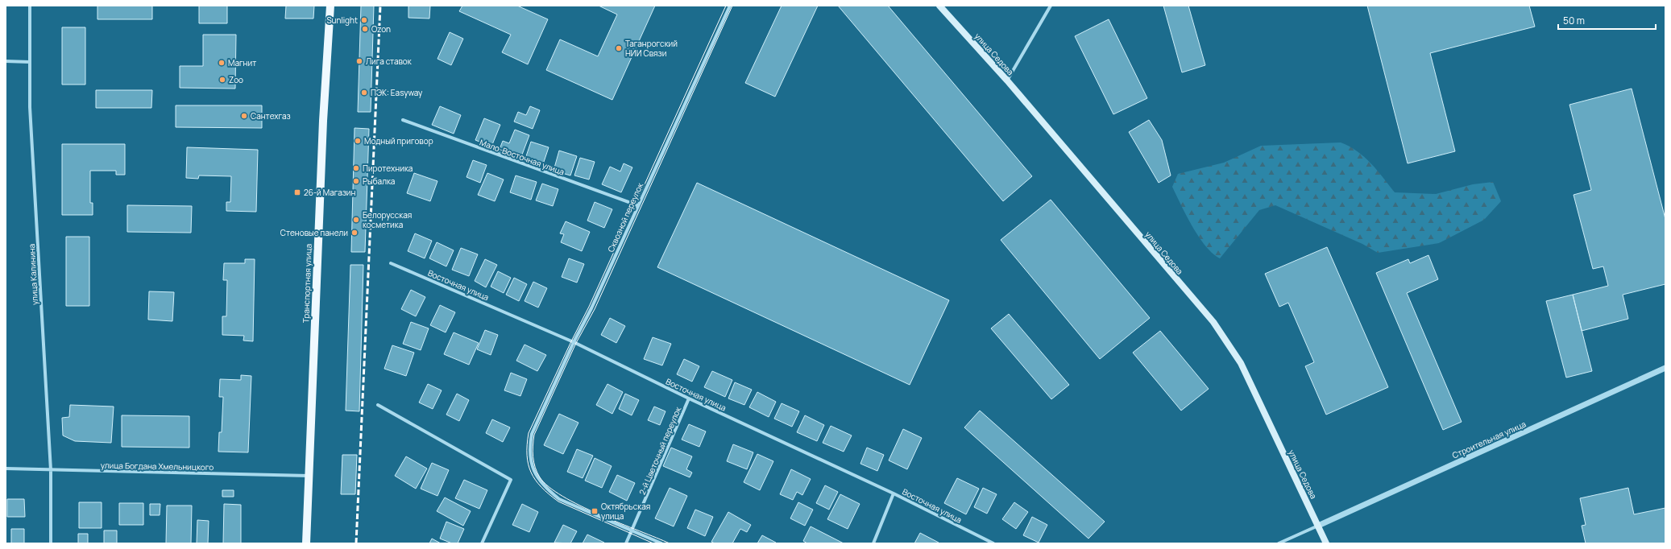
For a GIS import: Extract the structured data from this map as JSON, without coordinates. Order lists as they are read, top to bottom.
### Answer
{
  "streets": {
    "main road": ["улица Седова", "Транспортная улица"],
    "street": [
      "Мало-Восточная улица",
      "Сквозной переулок",
      "улица Калинина",
      "Восточная улица",
      "Строительная улица",
      "2-й Цветочный переулок",
      "улица Богдана Хмельницкого"
    ]
  },
  "crossings": [
    ["улица Седова", "Строительная улица"],
    ["Мало-Восточная улица", "Сквозной переулок"],
    ["Сквозной переулок", "Восточная улица"],
    ["Сквозной переулок", "2-й Цветочный переулок"],
    ["улица Калинина", "улица Богдана Хмельницкого"],
    ["Транспортная улица", "улица Богдана Хмельницкого"],
    ["Восточная улица", "2-й Цветочный переулок"]
  ],
  "places": {
    "other": [
      "Sunlight",
      "Ozon",
      "Таганрогский НИИ Связи",
      "Лига ставок",
      "Магнит",
      "Zoo",
      "ПЭК: Easyway",
      "Сантехгаз",
      "Модный приговор",
      "Пиротехника",
      "Рыбалка",
      "Белорусская косметика",
      "Стеновые панели"
    ],
    "transit": ["26-й Магазин", "Октябрьская улица"]
  },
  "scale_bar": "50 m"
}
